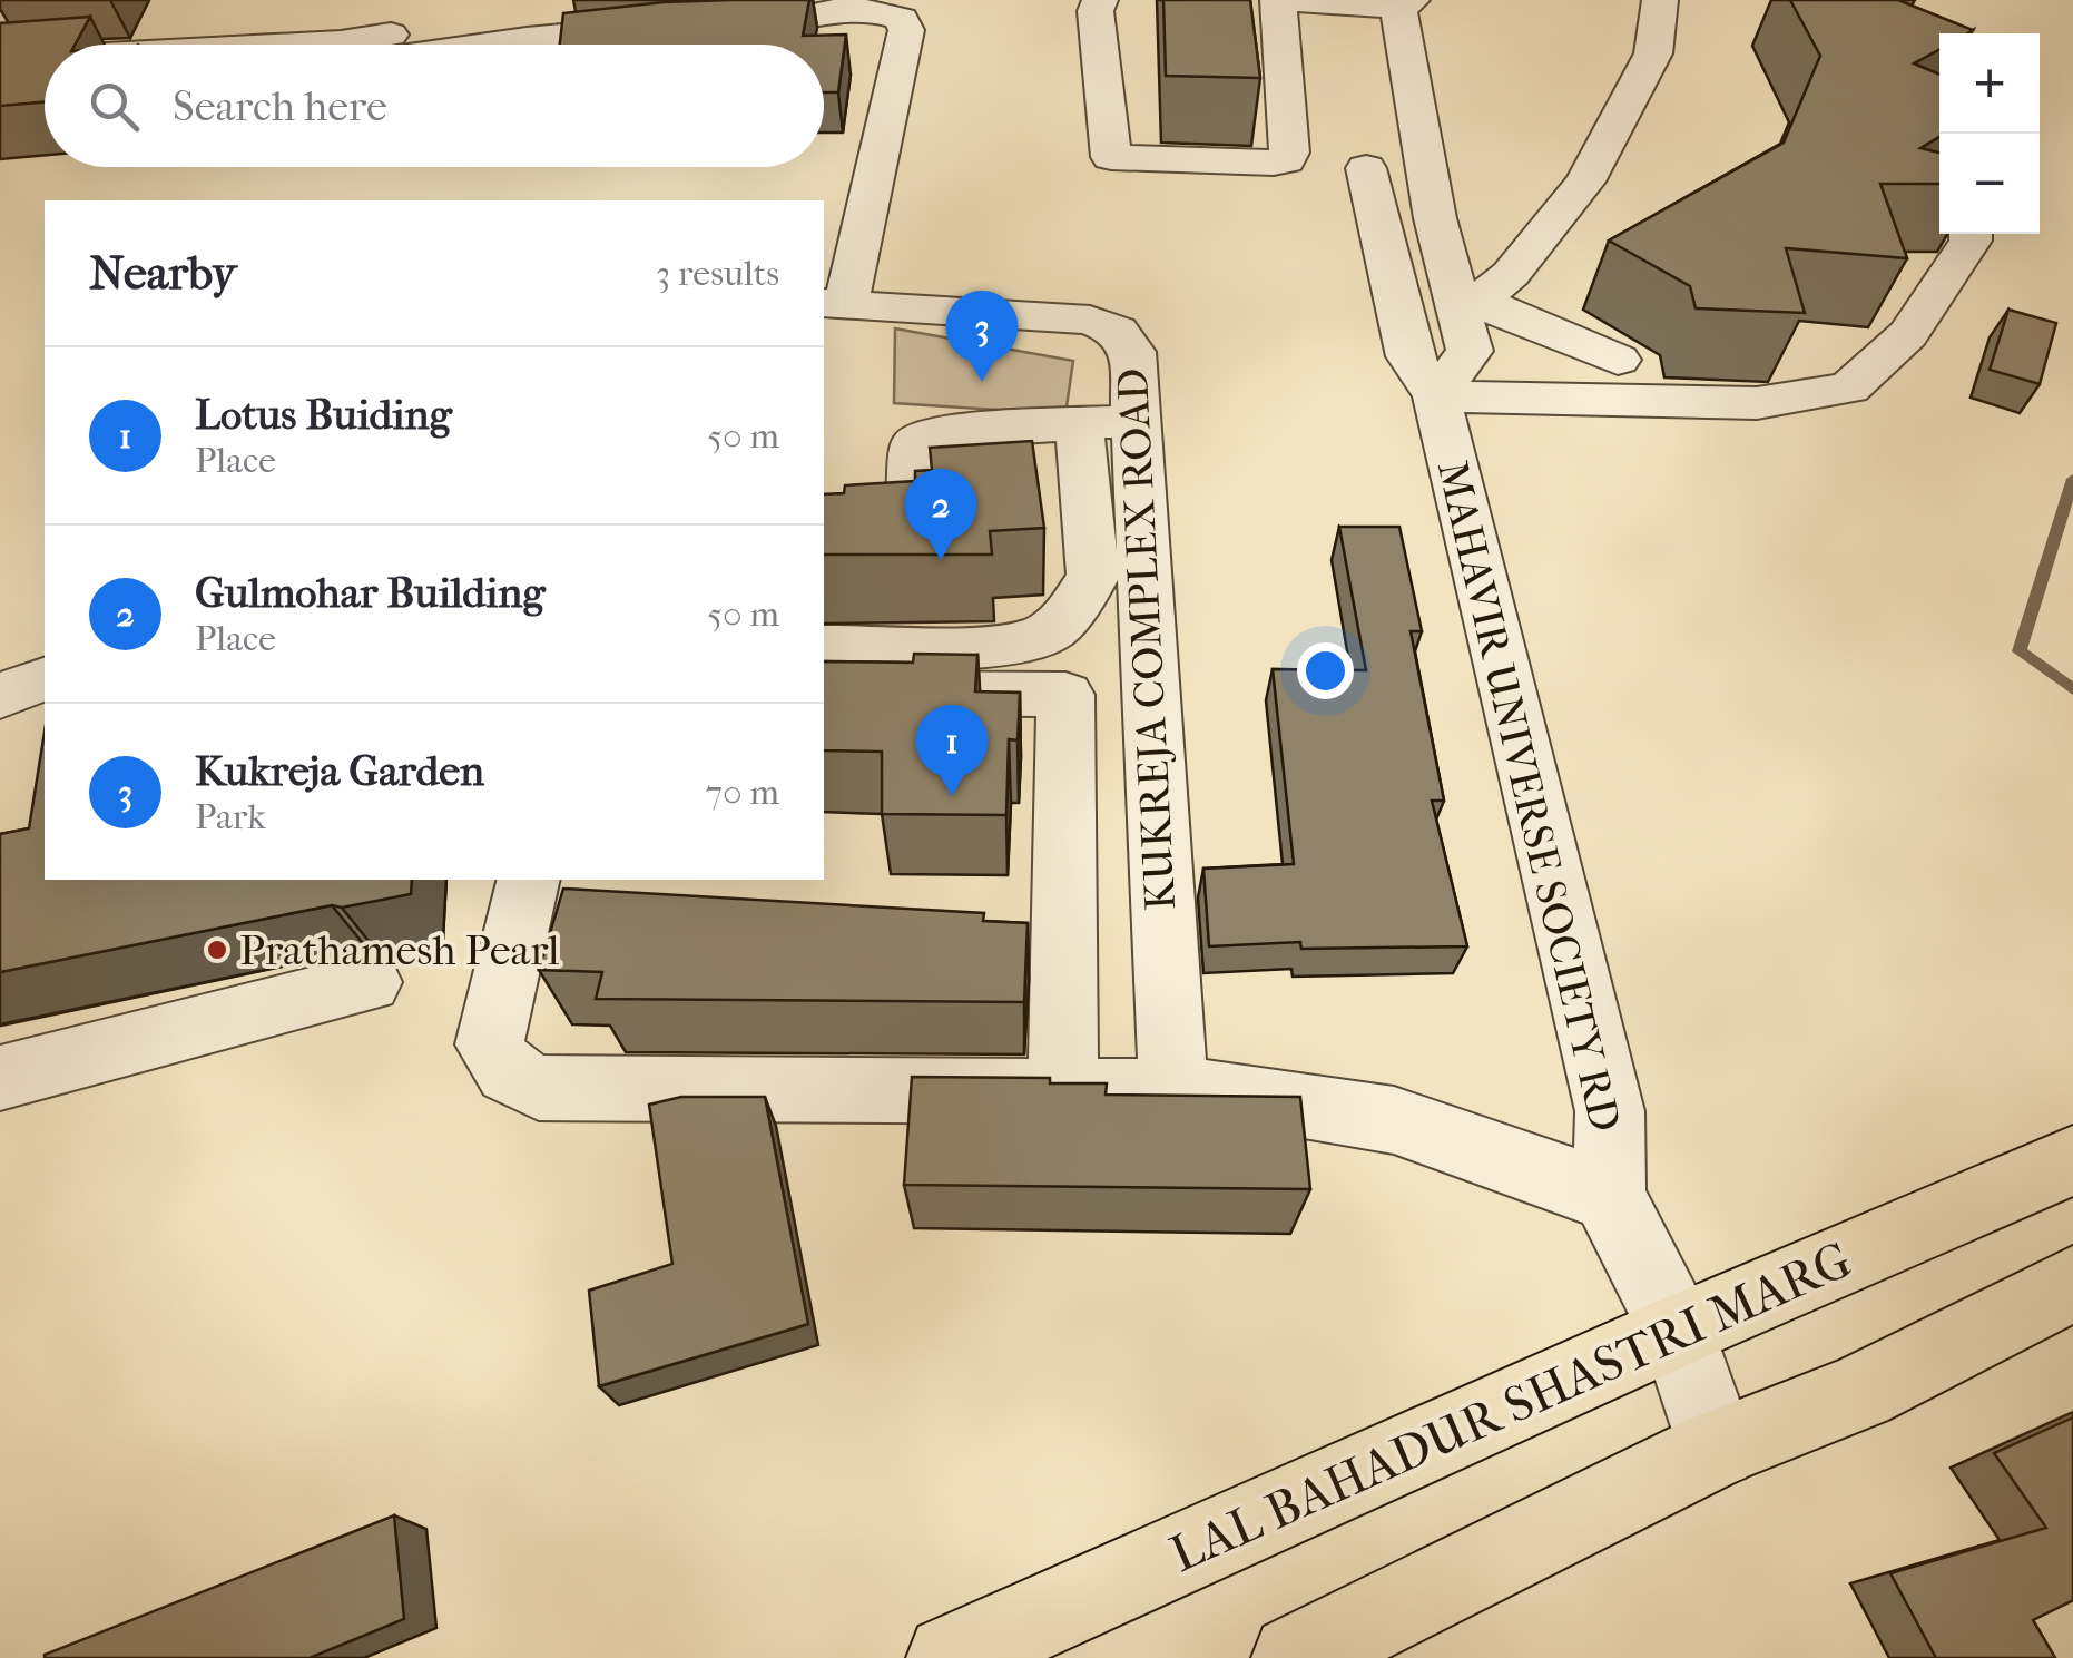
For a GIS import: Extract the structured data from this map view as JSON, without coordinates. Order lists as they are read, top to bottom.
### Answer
{
  "streets": {
    "main road": ["LAL BAHADUR SHASTRI MARG"],
    "street": ["KUKREJA COMPLEX ROAD", "MAHAVIR UNIVERSE SOCIETY RD"]
  },
  "places": ["Prathamesh Pearl"],
  "page": {
    "map_buttons": ["+", "−"],
    "search": "Search here",
    "heading": ["Nearby", "3 results"],
    "pins": ["3", "2", "1"],
    "list": [
      {
        "mark": "1",
        "name": "Lotus Buiding",
        "note": "Place",
        "value": "50 m"
      },
      {
        "mark": "2",
        "name": "Gulmohar Building",
        "note": "Place",
        "value": "50 m"
      },
      {
        "mark": "3",
        "name": "Kukreja Garden",
        "note": "Park",
        "value": "70 m"
      }
    ]
  }
}
